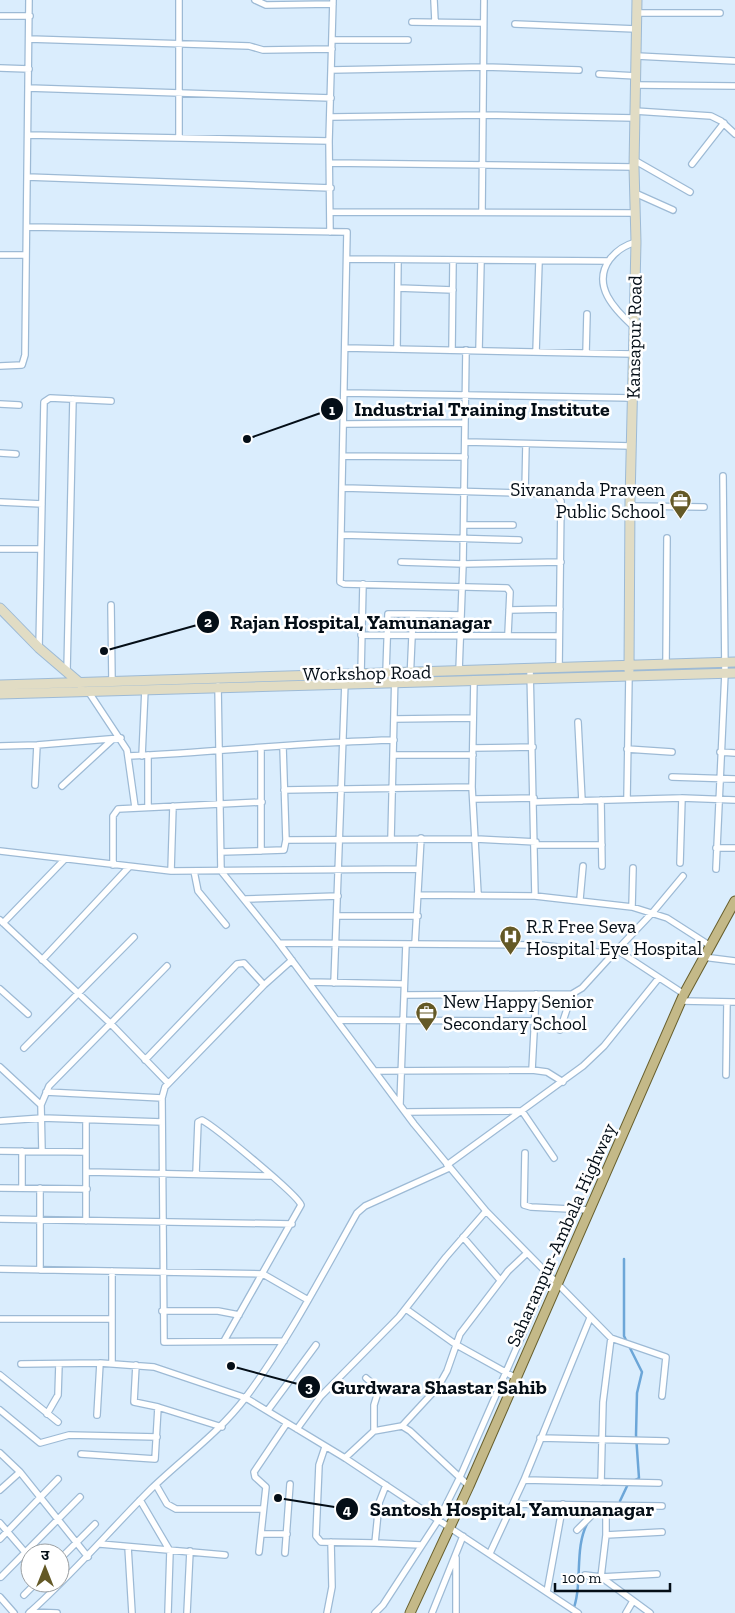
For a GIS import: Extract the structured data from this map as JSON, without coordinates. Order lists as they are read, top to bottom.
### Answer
{
  "streets": {
    "main road": ["Kansapur Road", "Workshop Road", "Saharanpur-Ambala Highway"]
  },
  "crossings": [
    ["Kansapur Road", "Workshop Road"]
  ],
  "places": {
    "other": [
      "Industrial Training Institute",
      "Rajan Hospital, Yamunanagar",
      "Gurdwara Shastar Sahib",
      "Santosh Hospital, Yamunanagar"
    ],
    "office": ["Sivananda Praveen Public School", "New Happy Senior Secondary School"],
    "hospital": ["R.R Free Seva Hospital Eye Hospital"]
  },
  "scale_bar": "100 m",
  "north": "top"
}
